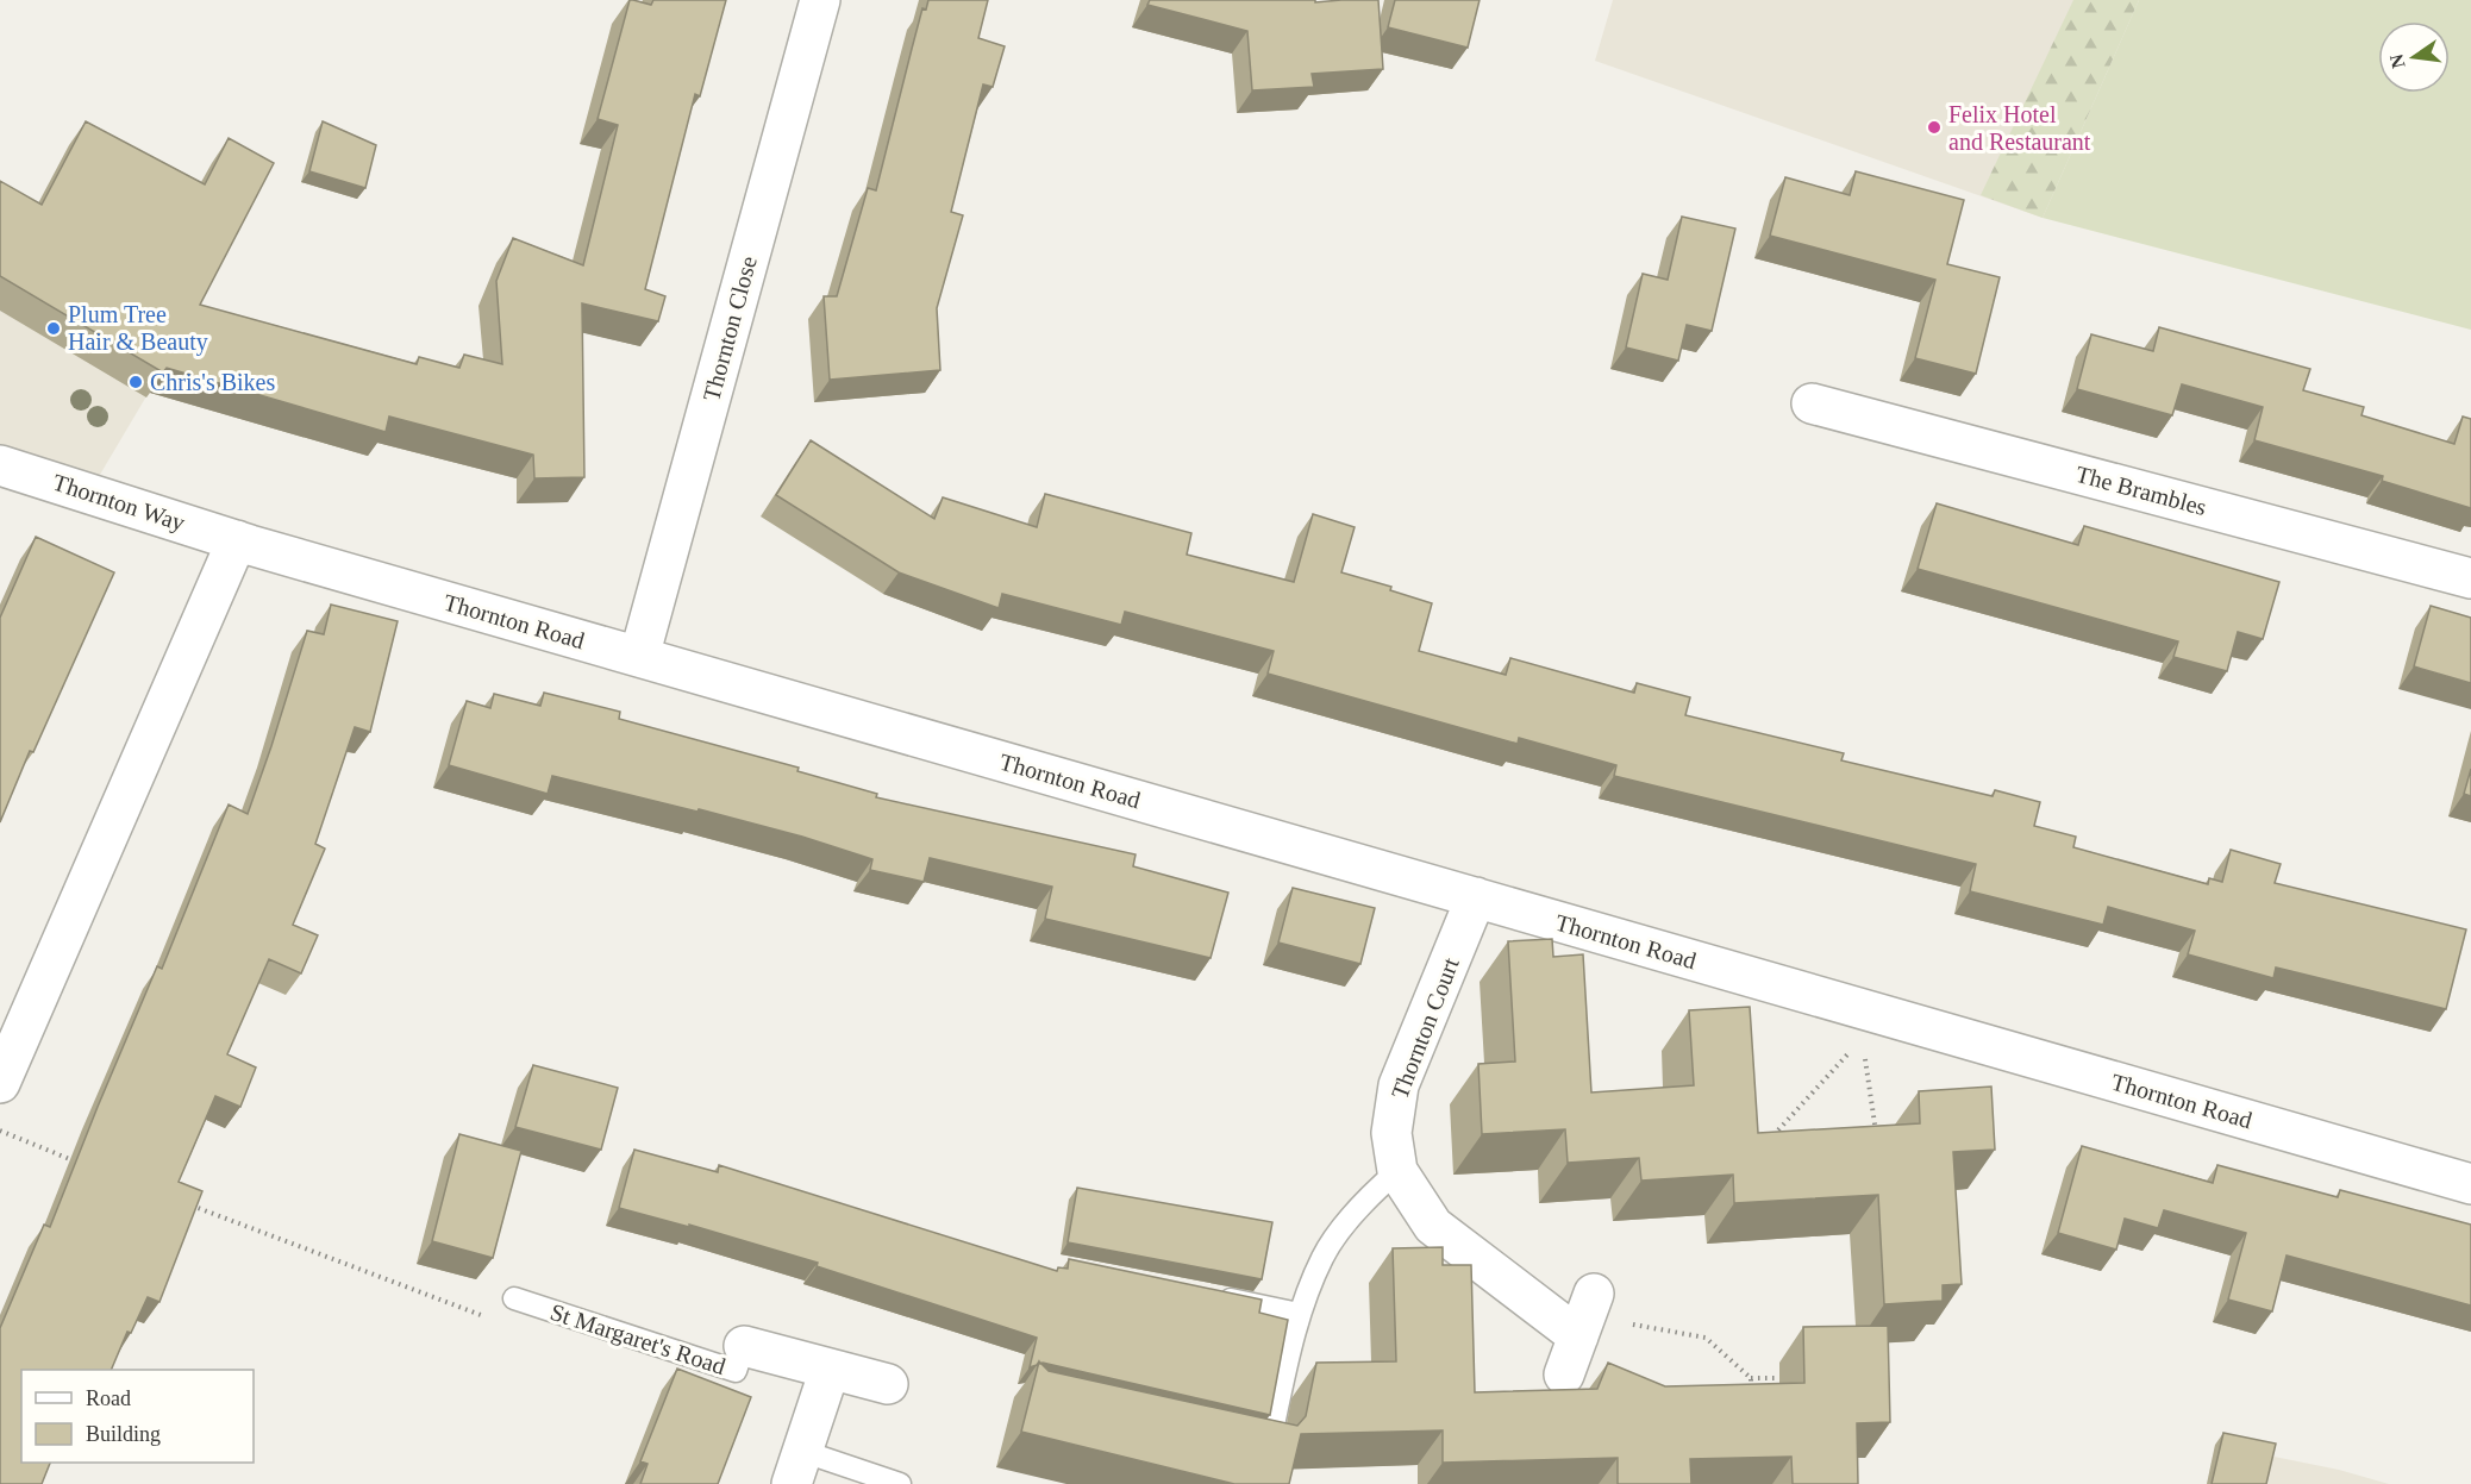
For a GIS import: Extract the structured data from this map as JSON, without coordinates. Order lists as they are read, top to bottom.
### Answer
{
  "streets": {
    "street": [
      "Thornton Close",
      "The Brambles",
      "Thornton Way",
      "Thornton Road",
      "Thornton Court",
      "St Margaret's Road"
    ]
  },
  "crossings": [
    ["Thornton Close", "Thornton Road"],
    ["Thornton Way", "Thornton Road"],
    ["Thornton Road", "Thornton Court"]
  ],
  "places": ["Felix Hotel and Restaurant", "Plum Tree Hair & Beauty", "Chris's Bikes"],
  "legend": ["Road", "Building"],
  "north": "left"
}
